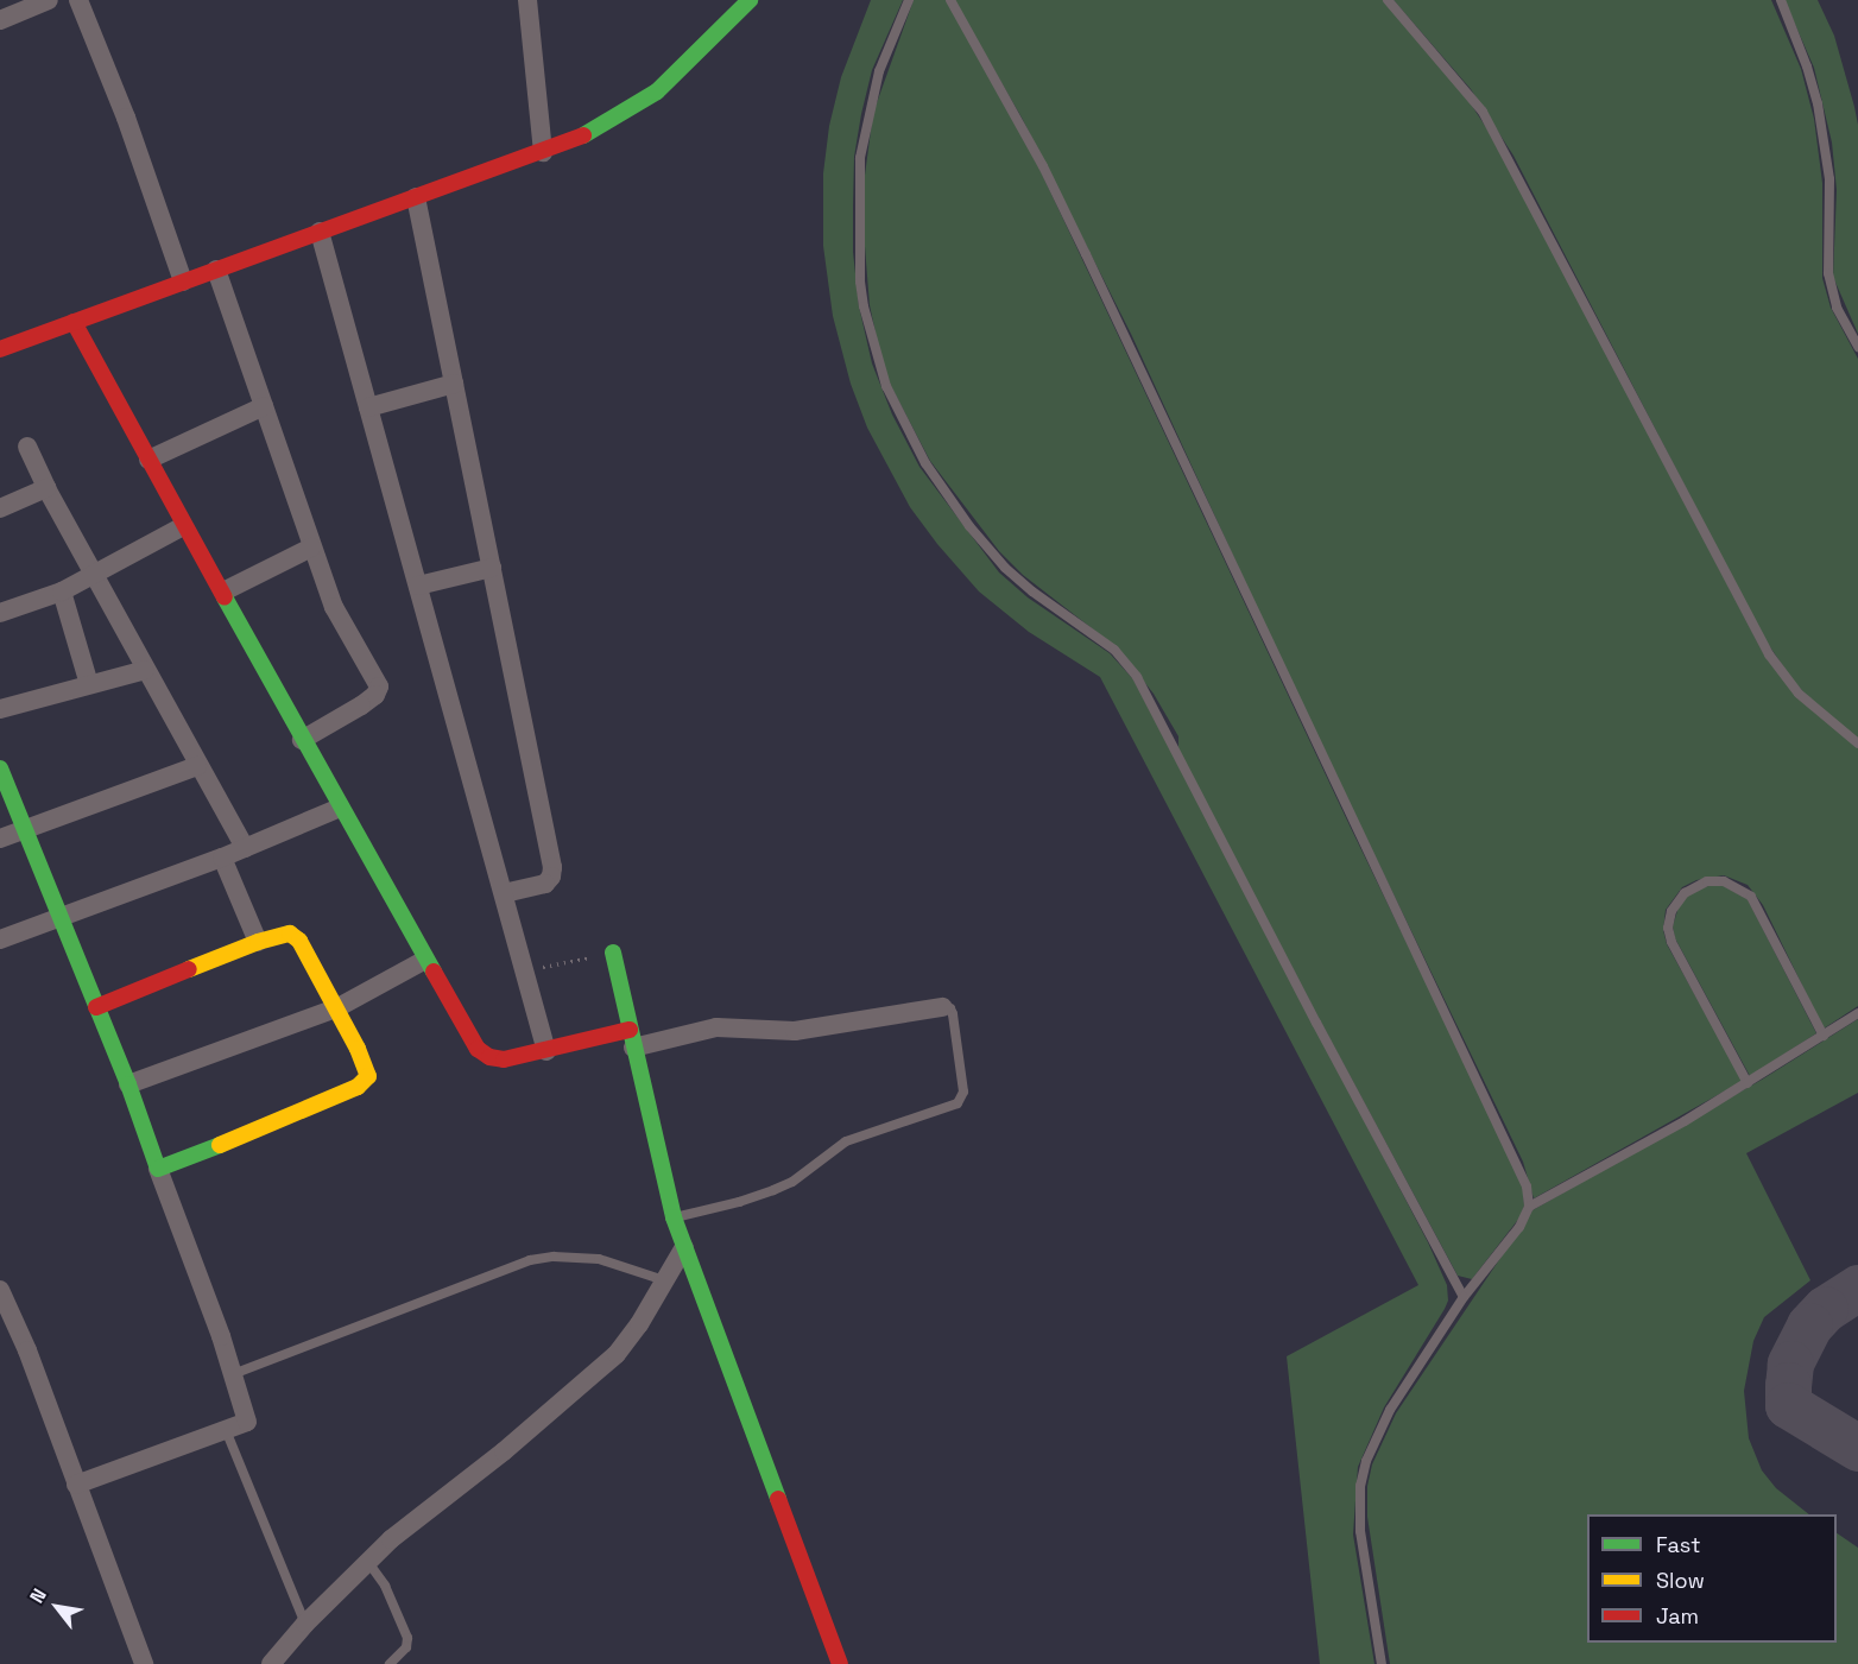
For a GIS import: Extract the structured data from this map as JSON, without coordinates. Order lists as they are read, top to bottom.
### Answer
{
  "legend": ["Fast", "Slow", "Jam"],
  "north": "top left"
}
